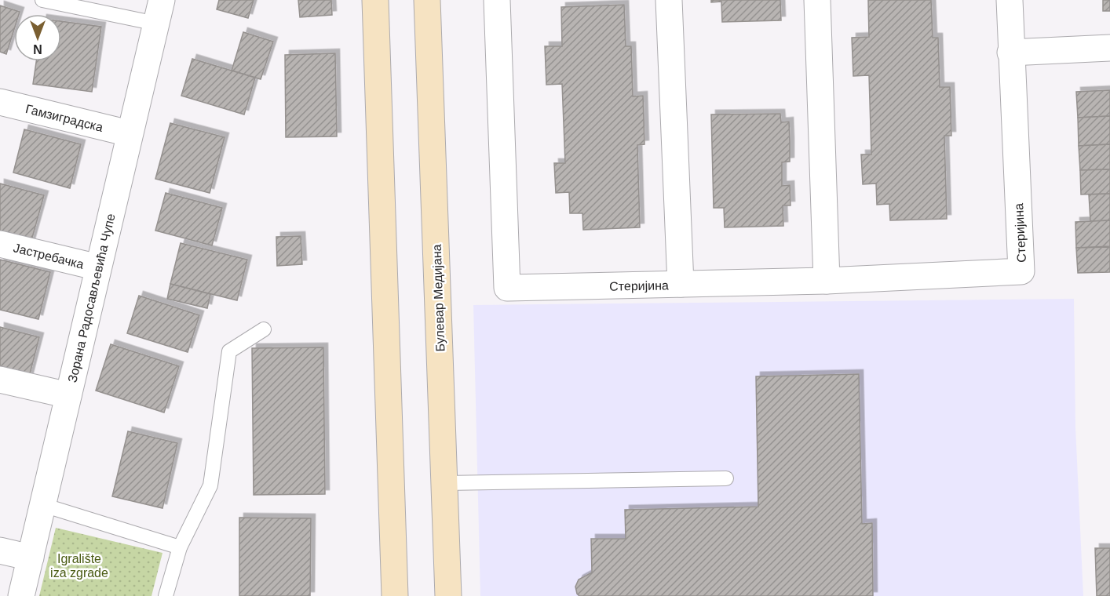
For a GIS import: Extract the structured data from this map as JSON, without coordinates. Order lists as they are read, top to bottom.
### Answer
{
  "streets": {
    "main road": ["Булевар Медијана"],
    "street": [
      "Гамзиградска",
      "Стеријина",
      "Јастребачка",
      "Зорана Радосављевића Чупе"
    ]
  },
  "crossings": [
    ["Гамзиградска", "Зорана Радосављевића Чупе"],
    ["Јастребачка", "Зорана Радосављевића Чупе"]
  ],
  "parks": ["Igralište iza zgrade"],
  "north": "bottom"
}
